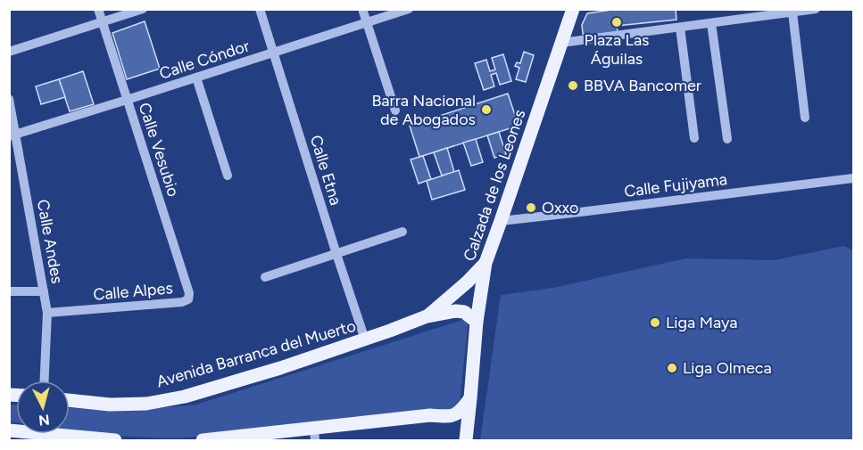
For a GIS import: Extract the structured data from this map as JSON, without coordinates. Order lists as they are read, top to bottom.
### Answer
{
  "streets": {
    "main road": ["Calzada de los Leones", "Avenida Barranca del Muerto"],
    "street": [
      "Calle Cóndor",
      "Calle Vesubio",
      "Calle Etna",
      "Calle Fujiyama",
      "Calle Andes",
      "Calle Alpes"
    ]
  },
  "crossings": [
    ["Calle Cóndor", "Calle Vesubio"],
    ["Calle Cóndor", "Calle Etna"],
    ["Calle Cóndor", "Calle Andes"],
    ["Calle Vesubio", "Calle Alpes"],
    ["Calle Etna", "Avenida Barranca del Muerto"],
    ["Calzada de los Leones", "Calle Fujiyama"],
    ["Calzada de los Leones", "Avenida Barranca del Muerto"],
    ["Calle Andes", "Calle Alpes"]
  ],
  "places": [
    "Plaza Las Águilas",
    "BBVA Bancomer",
    "Barra Nacional de Abogados",
    "Oxxo",
    "Liga Maya",
    "Liga Olmeca"
  ],
  "north": "bottom"
}
